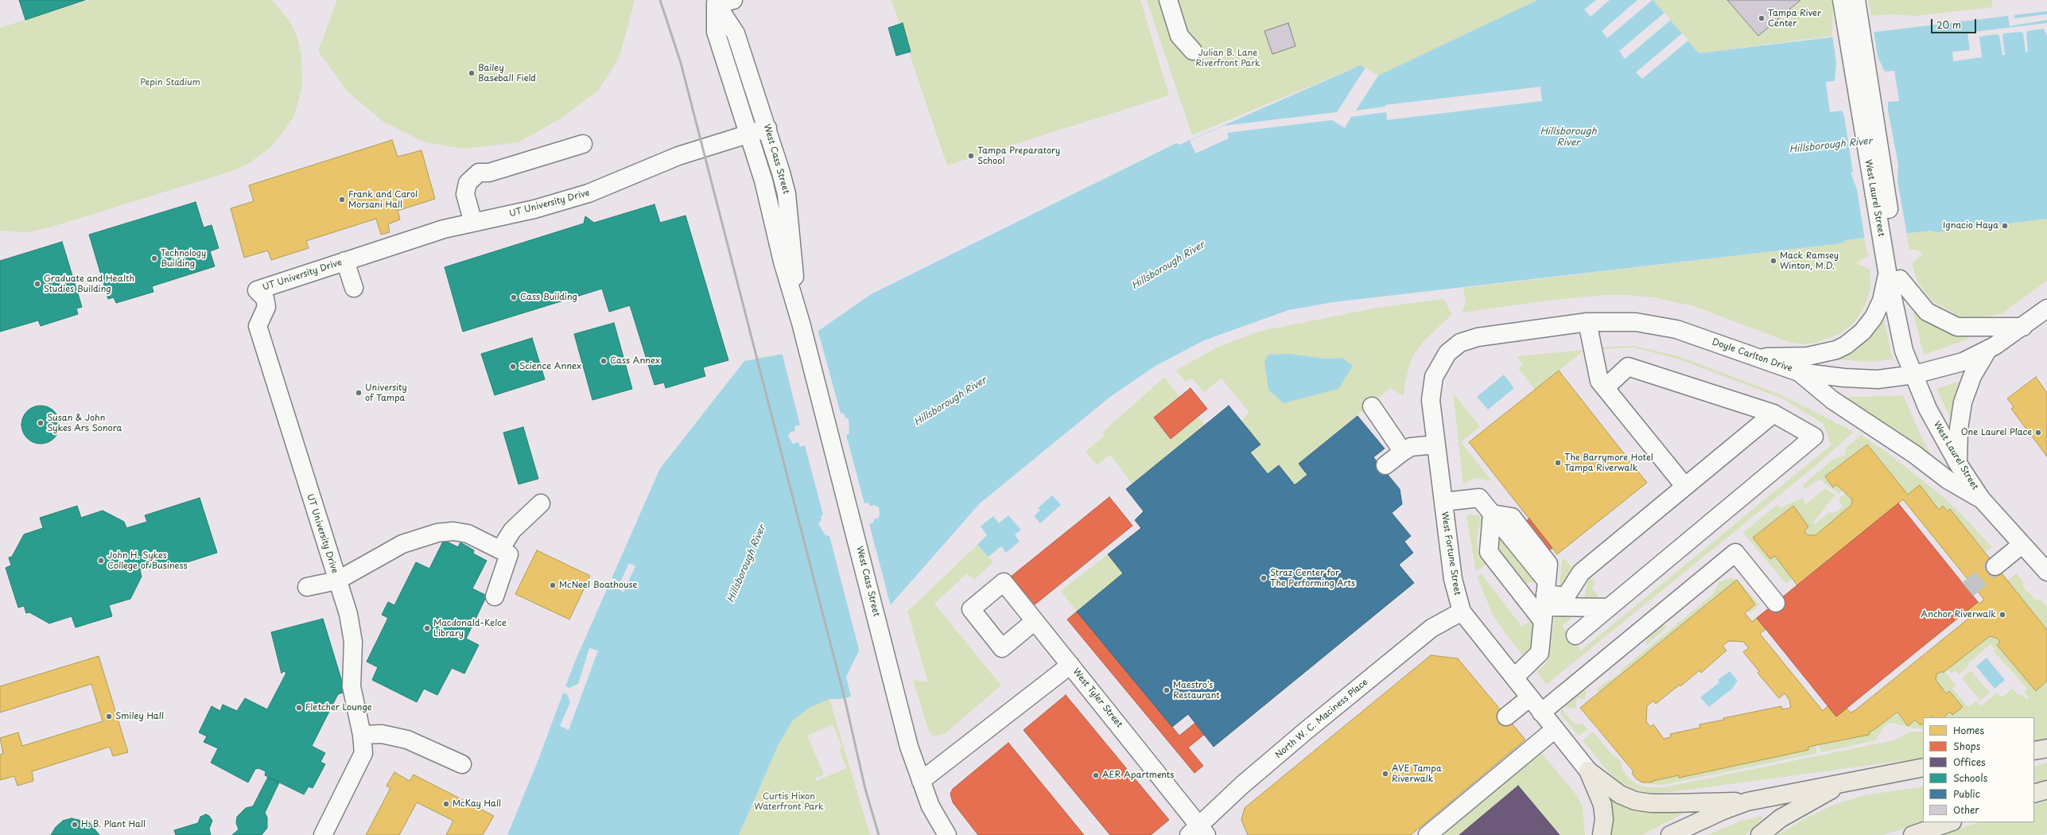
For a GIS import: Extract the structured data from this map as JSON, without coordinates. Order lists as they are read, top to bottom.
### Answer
{
  "streets": {
    "street": [
      "West Cass Street",
      "West Laurel Street",
      "UT University Drive",
      "Doyle Carlton Drive",
      "West Fortune Street",
      "West Tyler Street",
      "North W. C. Maciness Place"
    ]
  },
  "crossings": [
    ["West Cass Street", "UT University Drive"],
    ["West Cass Street", "West Tyler Street"],
    ["West Laurel Street", "Doyle Carlton Drive"],
    ["Doyle Carlton Drive", "West Fortune Street"],
    ["West Fortune Street", "North W. C. Maciness Place"],
    ["West Tyler Street", "North W. C. Maciness Place"]
  ],
  "water": ["Hillsborough River"],
  "parks": ["Julian B. Lane Riverfront Park", "Pepin Stadium", "Curtis Hixon Waterfront Park"],
  "places": [
    "Tampa River Center",
    "Bailey Baseball Field",
    "Tampa Preparatory School",
    "Frank and Carol Morsani Hall",
    "Ignacio Haya",
    "Technology Building",
    "Mack Ramsey Winton, M.D.",
    "Graduate and Health Studies Building",
    "Cass Building",
    "Cass Annex",
    "Science Annex",
    "University of Tampa",
    "Susan & John Sykes Ars Sonora",
    "One Laurel Place",
    "The Barrymore Hotel Tampa Riverwalk",
    "John H. Sykes College of Business",
    "Straz Center for The Performing Arts",
    "McNeel Boathouse",
    "Anchor Riverwalk",
    "Macdonald-Kelce Library",
    "Maestro's Restaurant",
    "Fletcher Lounge",
    "Smiley Hall",
    "AVE Tampa Riverwalk",
    "AER Apartments",
    "McKay Hall",
    "H. B. Plant Hall"
  ],
  "legend": [
    "Homes",
    "Shops",
    "Offices",
    "Schools",
    "Public",
    "Other"
  ],
  "scale_bar": "20 m"
}
